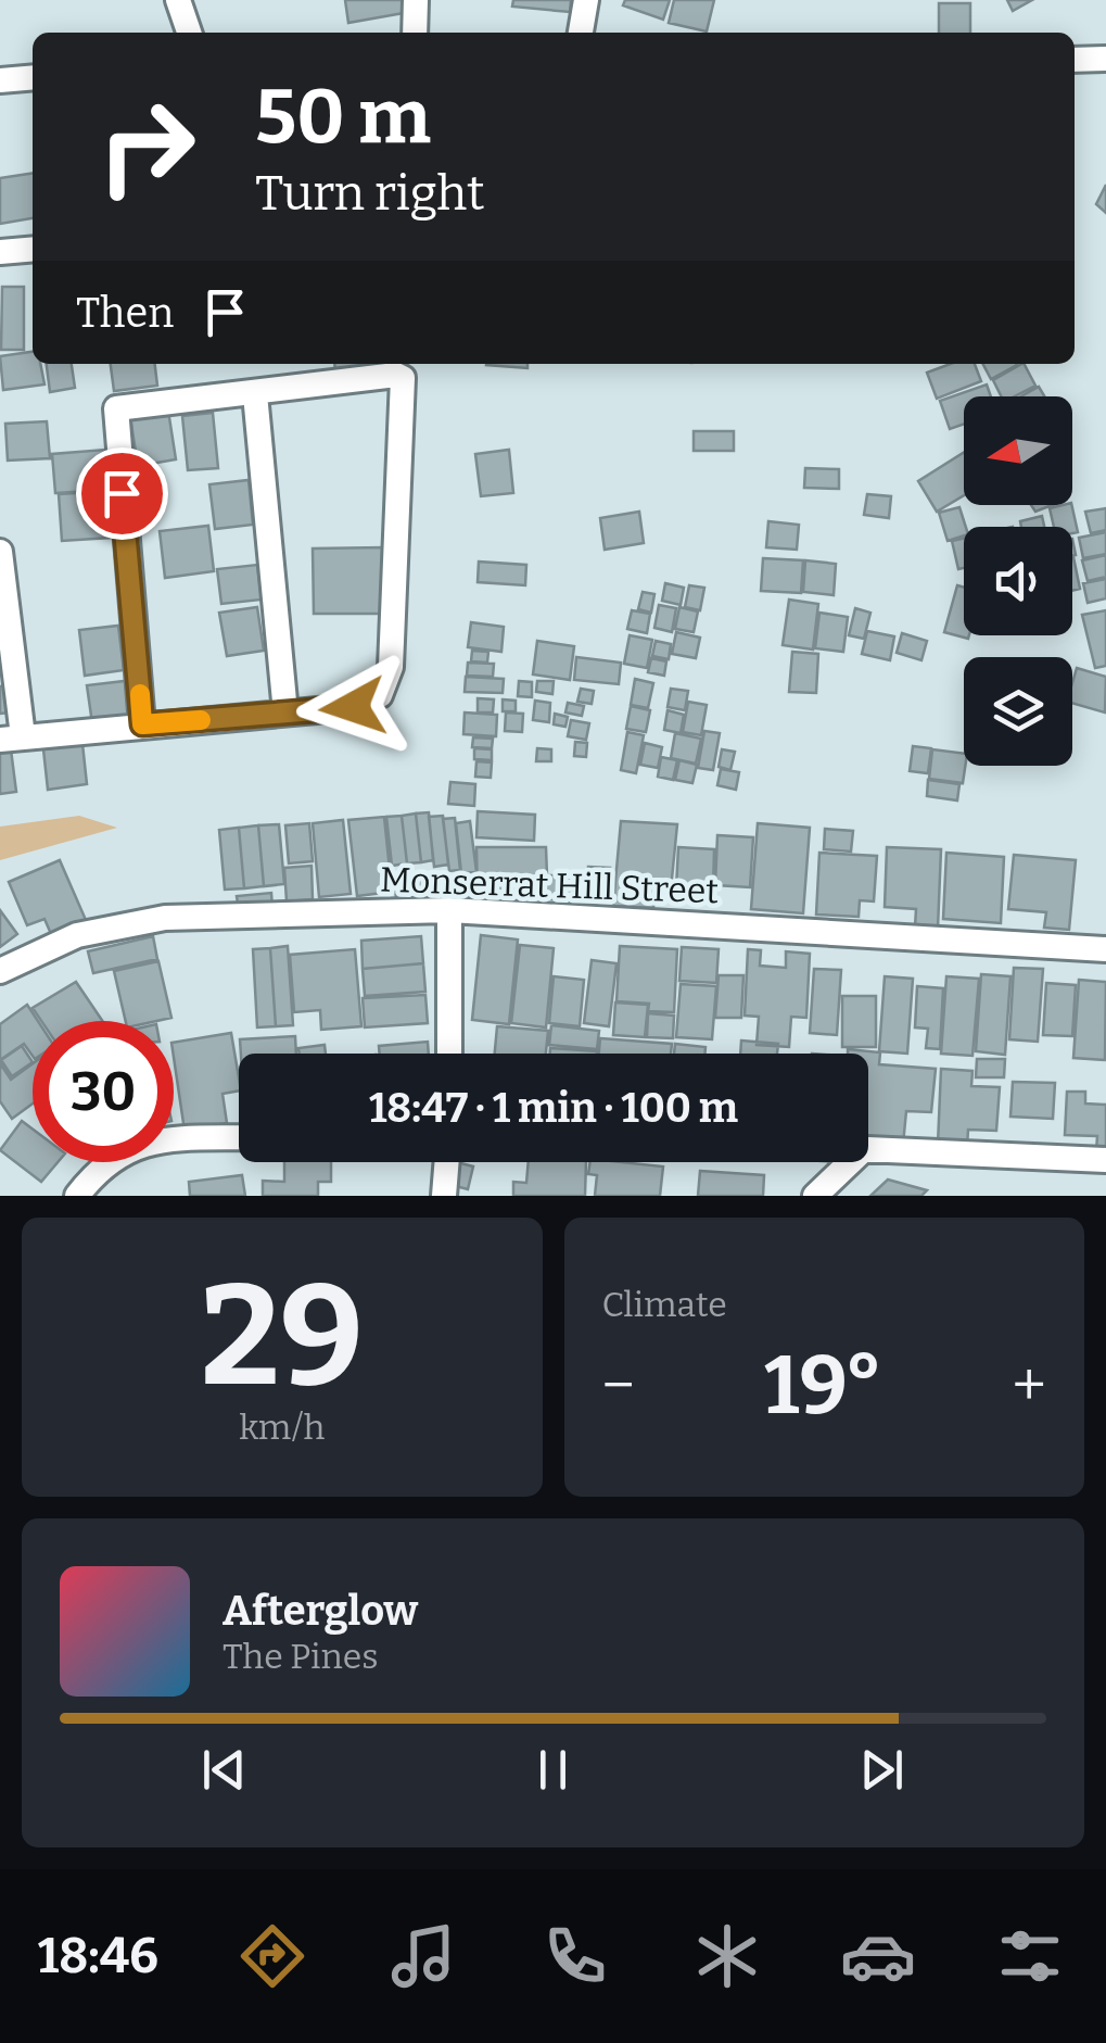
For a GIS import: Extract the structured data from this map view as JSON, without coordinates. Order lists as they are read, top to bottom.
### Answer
{
  "streets": {
    "street": ["Monserrat Hill Street"]
  },
  "north": "left",
  "page": {
    "turn": ["50 m", "Turn right"],
    "then": "Then",
    "limit": "30",
    "trip": "18:47 · 1 min · 100 m",
    "tile": [
      ["29", "km/h"],
      "Climate"
    ],
    "heat": ["−", "19°", "+"],
    "song": ["Afterglow", "The Pines"],
    "tabs": "18:46"
  }
}
